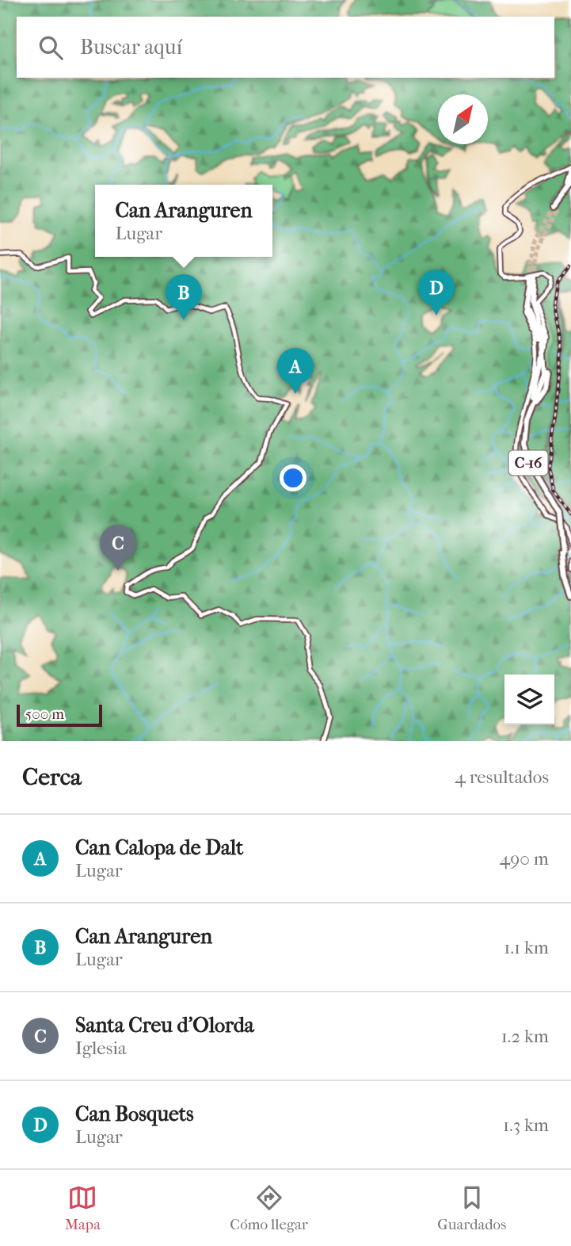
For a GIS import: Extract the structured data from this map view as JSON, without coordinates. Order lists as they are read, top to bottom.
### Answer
{
  "streets": {
    "highway": ["C-16"]
  },
  "scale_bar": "500 m",
  "north": "top right",
  "page": {
    "search": "Buscar aquí",
    "popup": ["Can Aranguren", "Lugar"],
    "pins": [
      "D",
      "B",
      "A",
      "C"
    ],
    "scale": "500 m",
    "heading": ["Cerca", "4 resultados"],
    "list": [
      {
        "mark": "A",
        "name": "Can Calopa de Dalt",
        "note": "Lugar",
        "value": "490 m"
      },
      {
        "mark": "B",
        "name": "Can Aranguren",
        "note": "Lugar",
        "value": "1.1 km"
      },
      {
        "mark": "C",
        "name": "Santa Creu d'Olorda",
        "note": "Iglesia",
        "value": "1.2 km"
      },
      {
        "mark": "D",
        "name": "Can Bosquets",
        "note": "Lugar",
        "value": "1.3 km"
      }
    ],
    "nav": ["Mapa", "Cómo llegar", "Guardados"]
  }
}
